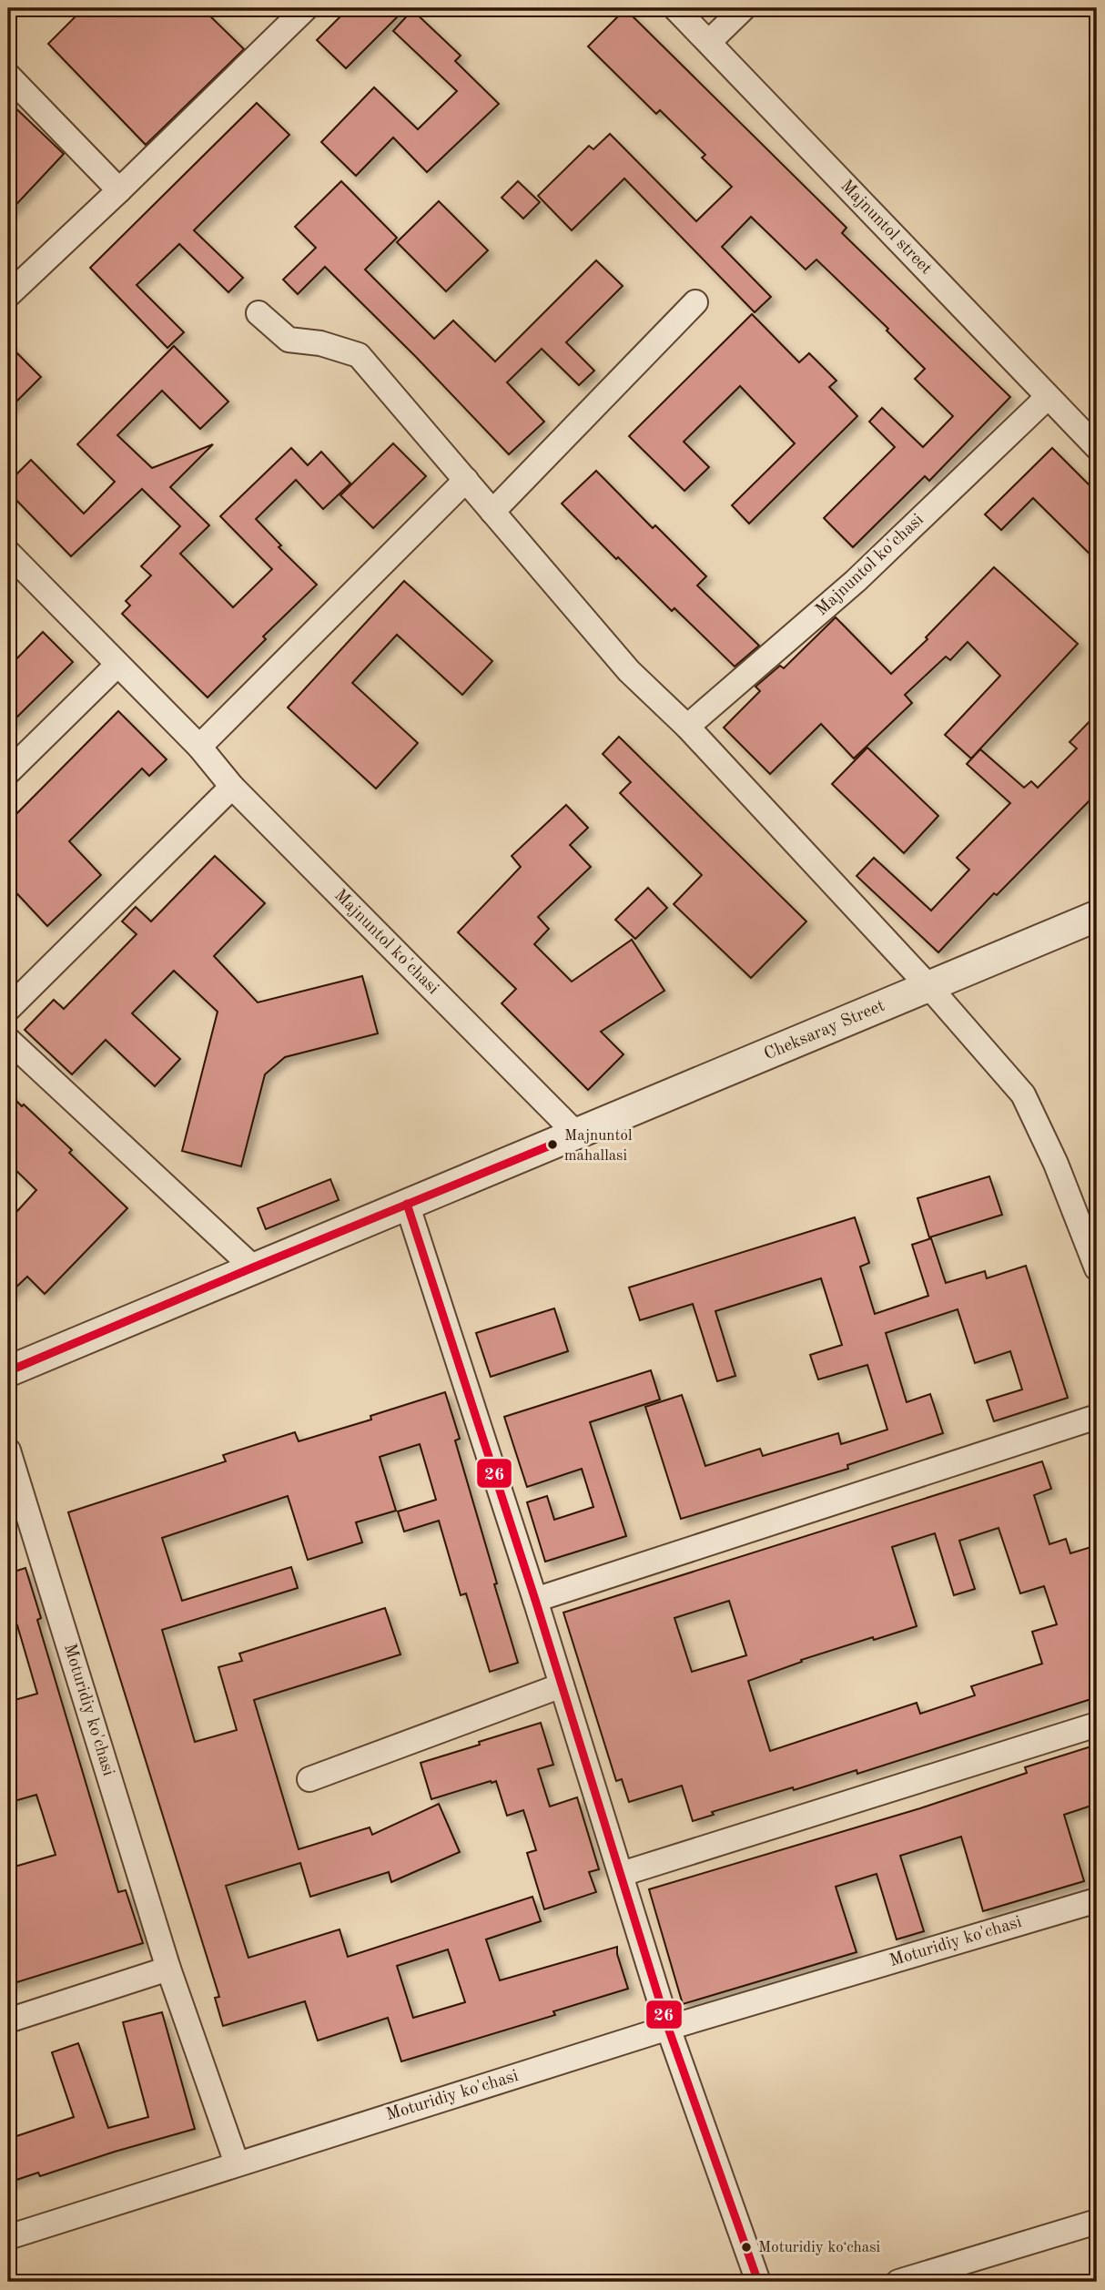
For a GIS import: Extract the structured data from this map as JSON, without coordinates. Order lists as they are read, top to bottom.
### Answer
{
  "streets": {
    "street": [
      "Majnuntol street",
      "Majnuntol ko'chasi",
      "Cheksaray Street",
      "Moturidiy ko'chasi"
    ]
  },
  "crossings": [
    ["Majnuntol street", "Majnuntol ko'chasi"],
    ["Majnuntol ko'chasi", "Cheksaray Street"]
  ],
  "places": ["Majnuntol mahallasi", "Moturidiy koʻchasi"],
  "lines": ["transit line 26"]
}
